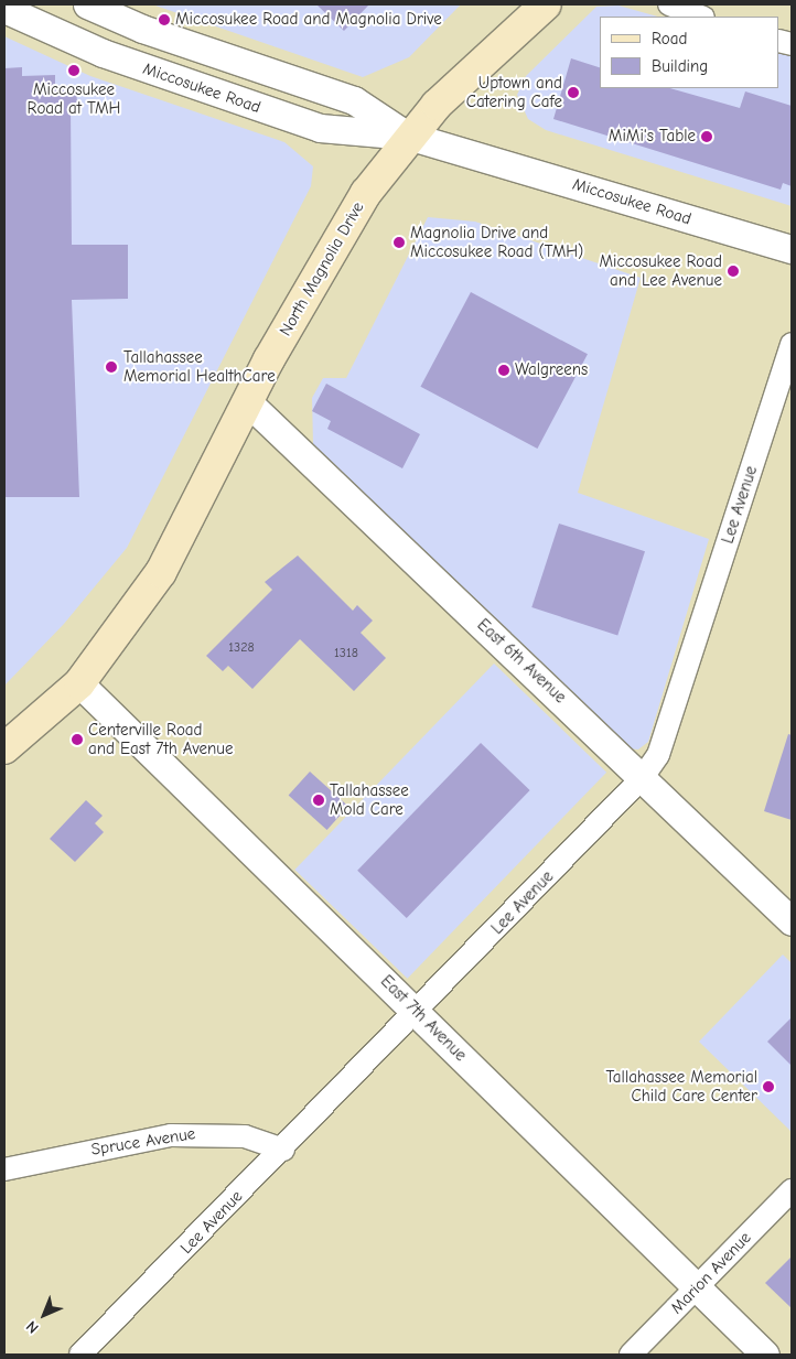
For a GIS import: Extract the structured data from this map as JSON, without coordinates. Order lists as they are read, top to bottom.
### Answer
{
  "streets": {
    "main road": ["North Magnolia Drive"],
    "street": [
      "Miccosukee Road",
      "Lee Avenue",
      "East 6th Avenue",
      "East 7th Avenue",
      "Spruce Avenue",
      "Marion Avenue"
    ]
  },
  "crossings": [
    ["Miccosukee Road", "North Magnolia Drive"],
    ["North Magnolia Drive", "East 6th Avenue"],
    ["North Magnolia Drive", "East 7th Avenue"],
    ["Lee Avenue", "East 6th Avenue"],
    ["Lee Avenue", "East 7th Avenue"],
    ["Lee Avenue", "Spruce Avenue"],
    ["East 7th Avenue", "Marion Avenue"]
  ],
  "places": [
    "Miccosukee Road and Magnolia Drive",
    "Miccosukee Road at TMH",
    "Uptown and Catering Cafe",
    "MiMi's Table",
    "Magnolia Drive and Miccosukee Road (TMH)",
    "Miccosukee Road and Lee Avenue",
    "Tallahassee Memorial HealthCare",
    "Walgreens",
    "Centerville Road and East 7th Avenue",
    "Tallahassee Mold Care",
    "Tallahassee Memorial Child Care Center"
  ],
  "house_numbers": ["1328", "1318"],
  "legend": ["Road", "Building"],
  "north": "bottom left"
}
